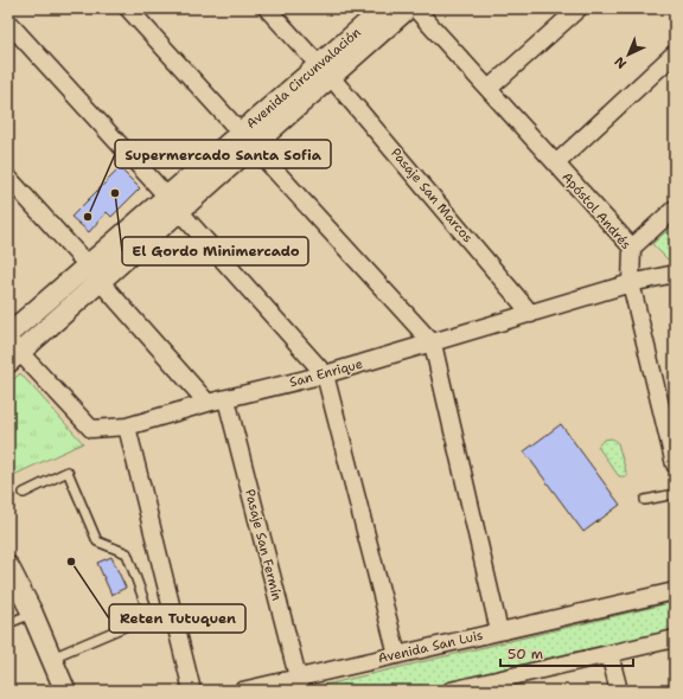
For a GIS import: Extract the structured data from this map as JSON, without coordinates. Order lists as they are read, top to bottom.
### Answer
{
  "streets": {
    "street": [
      "Avenida Circunvalación",
      "Pasaje San Marcos",
      "Apóstol Andrés",
      "San Enrique",
      "Pasaje San Fermín",
      "Avenida San Luis"
    ]
  },
  "crossings": [
    ["Avenida Circunvalación", "Pasaje San Marcos"],
    ["Avenida Circunvalación", "San Enrique"],
    ["Pasaje San Marcos", "San Enrique"],
    ["Apóstol Andrés", "San Enrique"],
    ["San Enrique", "Pasaje San Fermín"],
    ["Pasaje San Fermín", "Avenida San Luis"]
  ],
  "places": ["El Gordo Minimercado", "Supermercado Santa Sofia", "Reten Tutuquen"],
  "scale_bar": "50 m",
  "north": "bottom left"
}
